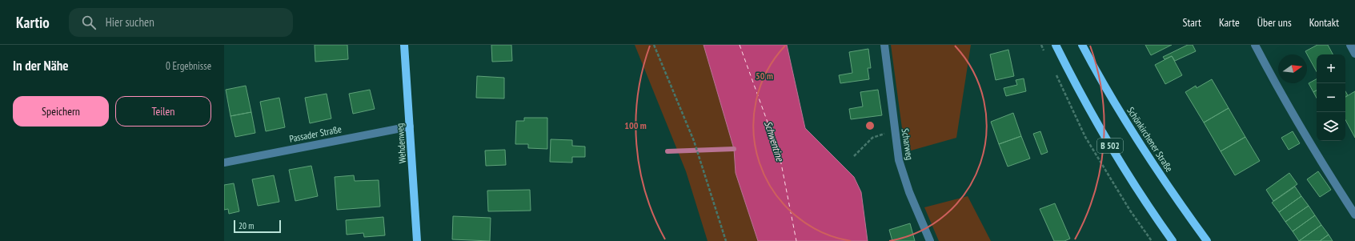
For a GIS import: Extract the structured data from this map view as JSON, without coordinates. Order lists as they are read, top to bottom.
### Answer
{
  "streets": {
    "main road": ["Schönkirchener Straße", "Wehdenweg", "B 502"],
    "street": ["Passader Straße", "Scharweg"]
  },
  "crossings": [
    ["Passader Straße", "Wehdenweg"]
  ],
  "water": ["Schwentine"],
  "scale_bar": "20 m",
  "north": "right",
  "page": {
    "header": "Kartio",
    "search": "Hier suchen",
    "nav": [
      "Start",
      "Karte",
      "Über uns",
      "Kontakt"
    ],
    "heading": ["In der Nähe", "0 Ergebnisse"],
    "map_buttons": ["+", "−"],
    "buttons": ["Speichern", "Teilen"],
    "scale": "20 m"
  },
  "rings": ["50 m", "100 m"]
}
